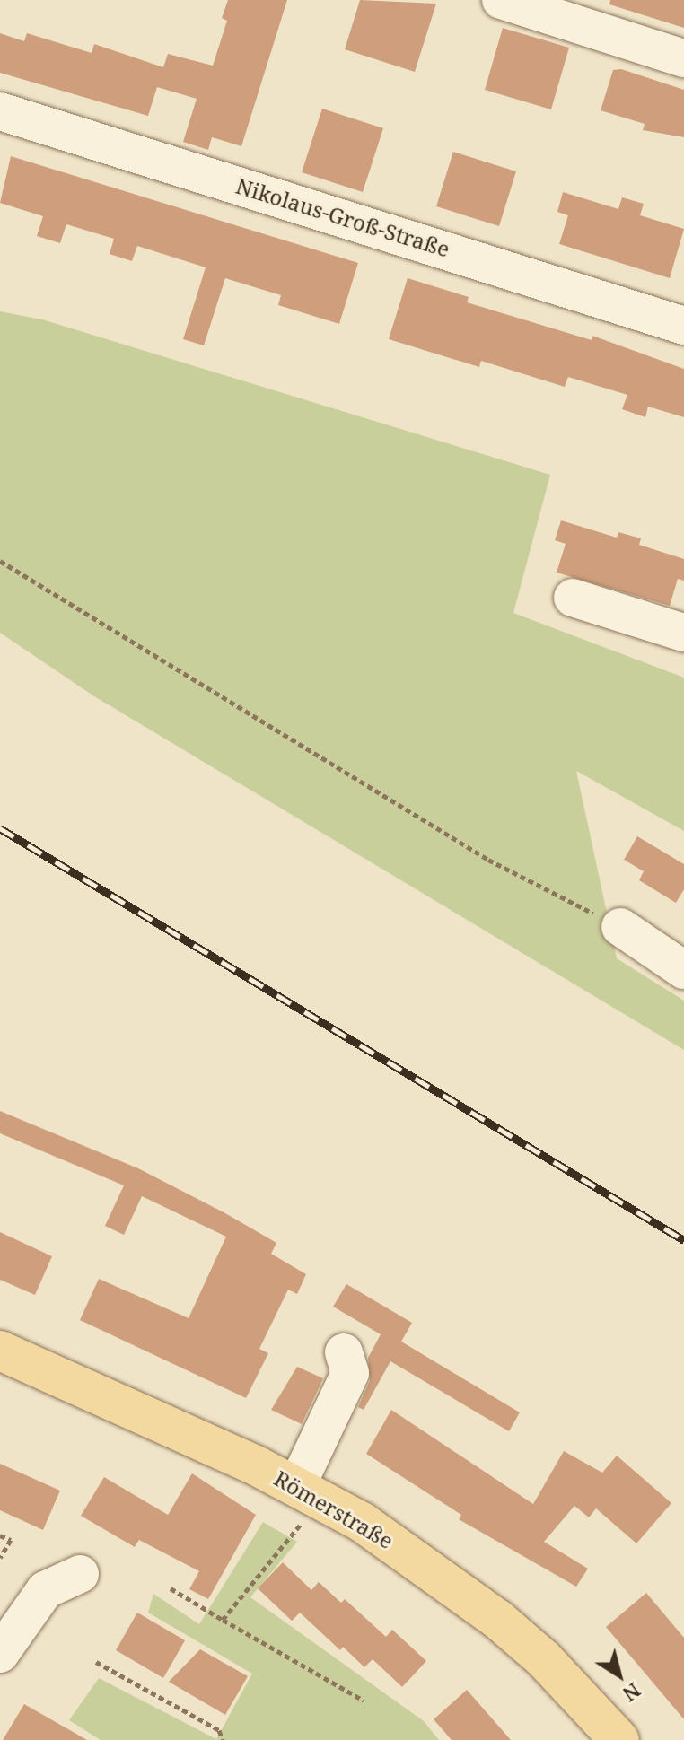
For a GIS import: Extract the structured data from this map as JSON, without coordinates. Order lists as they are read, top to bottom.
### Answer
{
  "streets": {
    "main road": ["Römerstraße"],
    "street": ["Nikolaus-Groß-Straße"]
  },
  "north": "bottom right"
}
